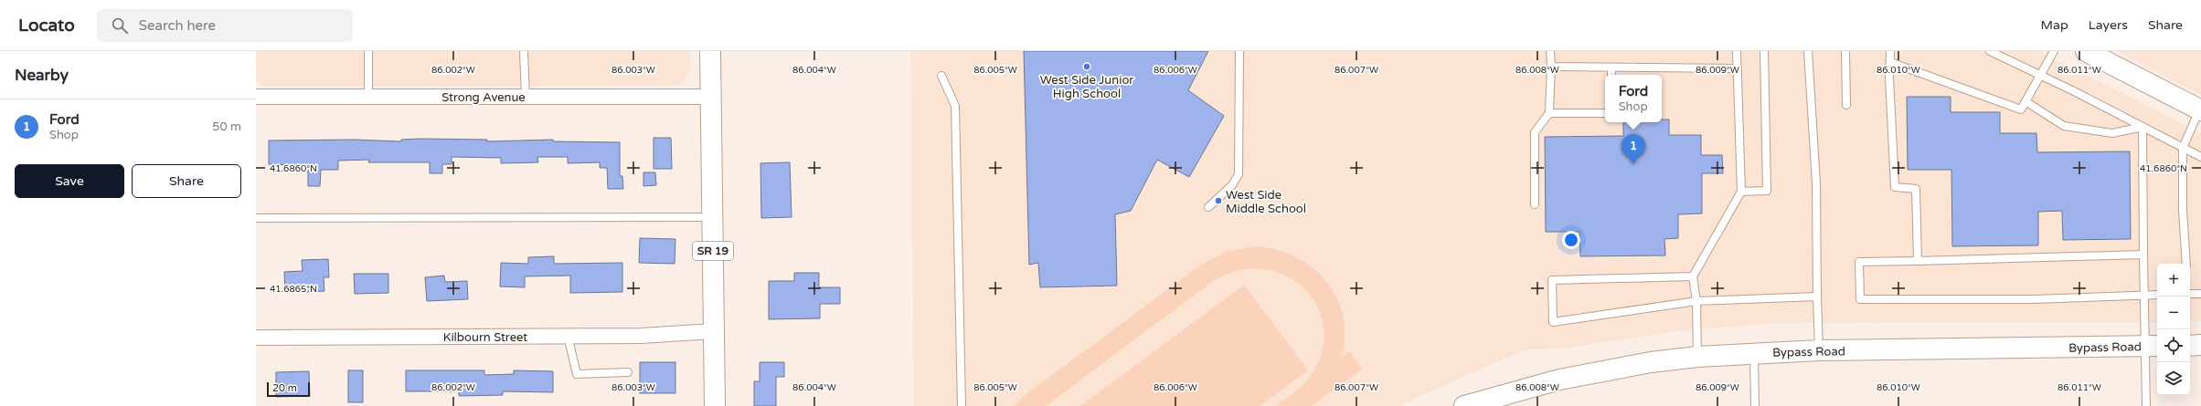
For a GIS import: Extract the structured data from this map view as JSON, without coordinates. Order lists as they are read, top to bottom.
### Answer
{
  "streets": {
    "main road": ["SR 19", "Bypass Road"],
    "street": ["Strong Avenue", "Kilbourn Street"]
  },
  "crossings": [
    ["Strong Avenue", "SR 19"],
    ["SR 19", "Kilbourn Street"]
  ],
  "places": ["West Side Junior High School", "West Side Middle School"],
  "scale_bar": "20 m",
  "page": {
    "header": "Locato",
    "search": "Search here",
    "nav": ["Map", "Layers", "Share"],
    "heading": "Nearby",
    "popup": ["Ford", "Shop"],
    "list": [
      {
        "mark": "1",
        "name": "Ford",
        "note": "Shop",
        "value": "50 m"
      }
    ],
    "pins": "1",
    "buttons": ["Save", "Share"],
    "map_buttons": ["+", "−"],
    "scale": "20 m"
  },
  "coordinates": [
    "86.002°W",
    "86.003°W",
    "86.004°W",
    "86.005°W",
    "86.006°W",
    "86.007°W",
    "86.008°W",
    "86.009°W",
    "86.010°W",
    "86.011°W",
    "41.6860°N",
    "41.6865°N"
  ]
}
